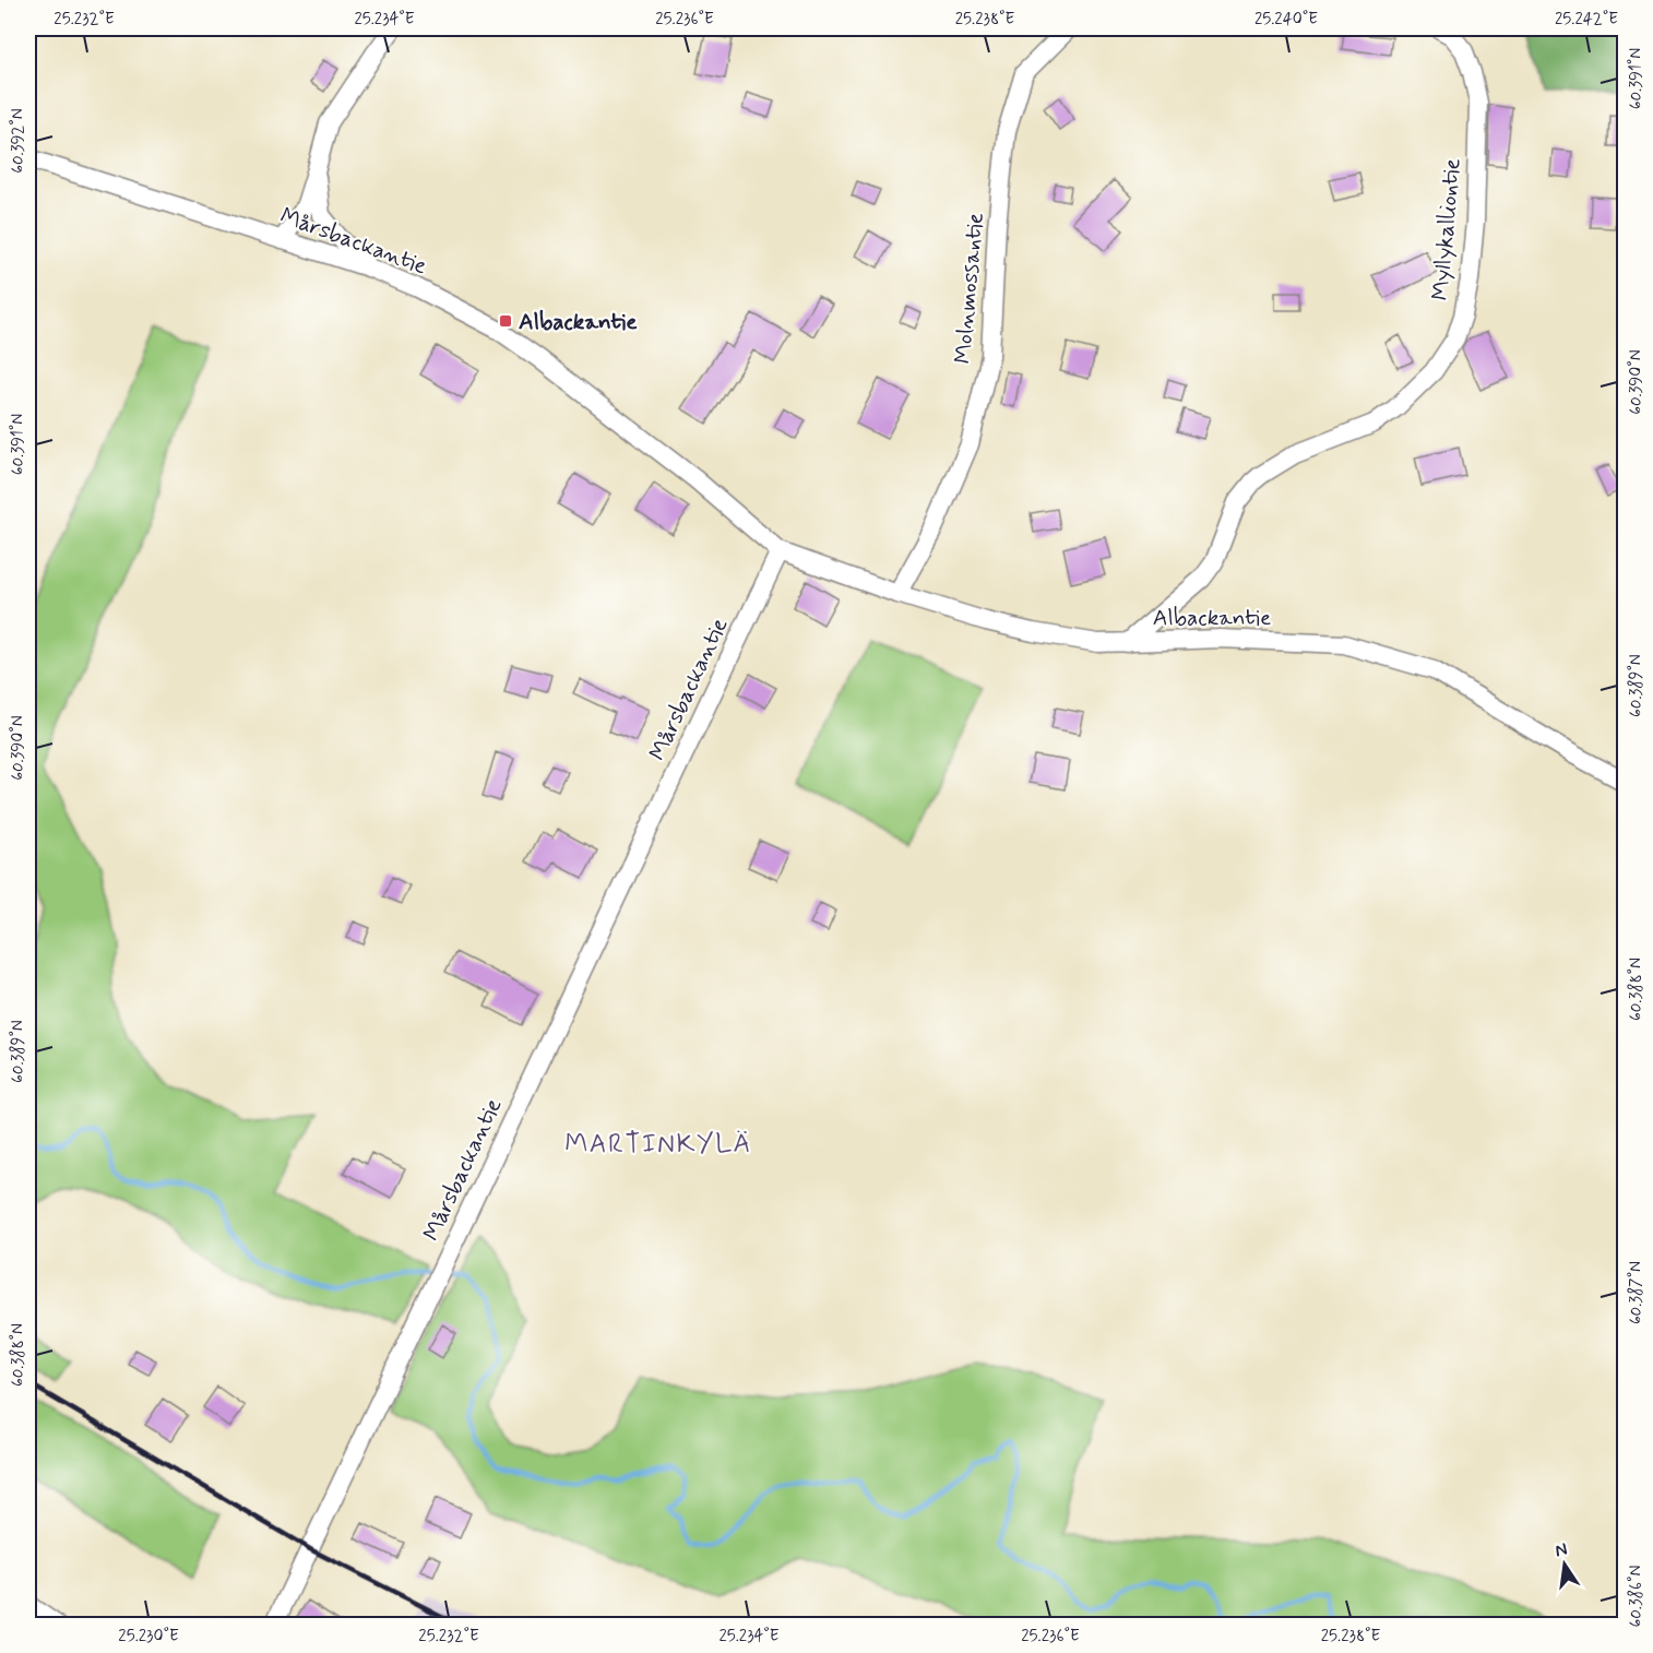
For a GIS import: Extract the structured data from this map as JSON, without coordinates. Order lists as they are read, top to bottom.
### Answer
{
  "streets": {
    "street": [
      "Myllykalliontie",
      "Mårsbackantie",
      "Molnmossantie",
      "Albackantie"
    ]
  },
  "crossings": [
    ["Myllykalliontie", "Albackantie"],
    ["Mårsbackantie", "Albackantie"],
    ["Molnmossantie", "Albackantie"]
  ],
  "districts": ["MARTINKYLÄ"],
  "places": {
    "transit": ["Albackantie"]
  },
  "north": "top",
  "coordinates": [
    "25.232°E",
    "25.234°E",
    "25.236°E",
    "25.238°E",
    "25.240°E",
    "25.242°E",
    "60.391°N",
    "60.392°N",
    "60.390°N",
    "60.389°N",
    "60.388°N",
    "60.387°N",
    "60.386°N",
    "25.230°E"
  ]
}
